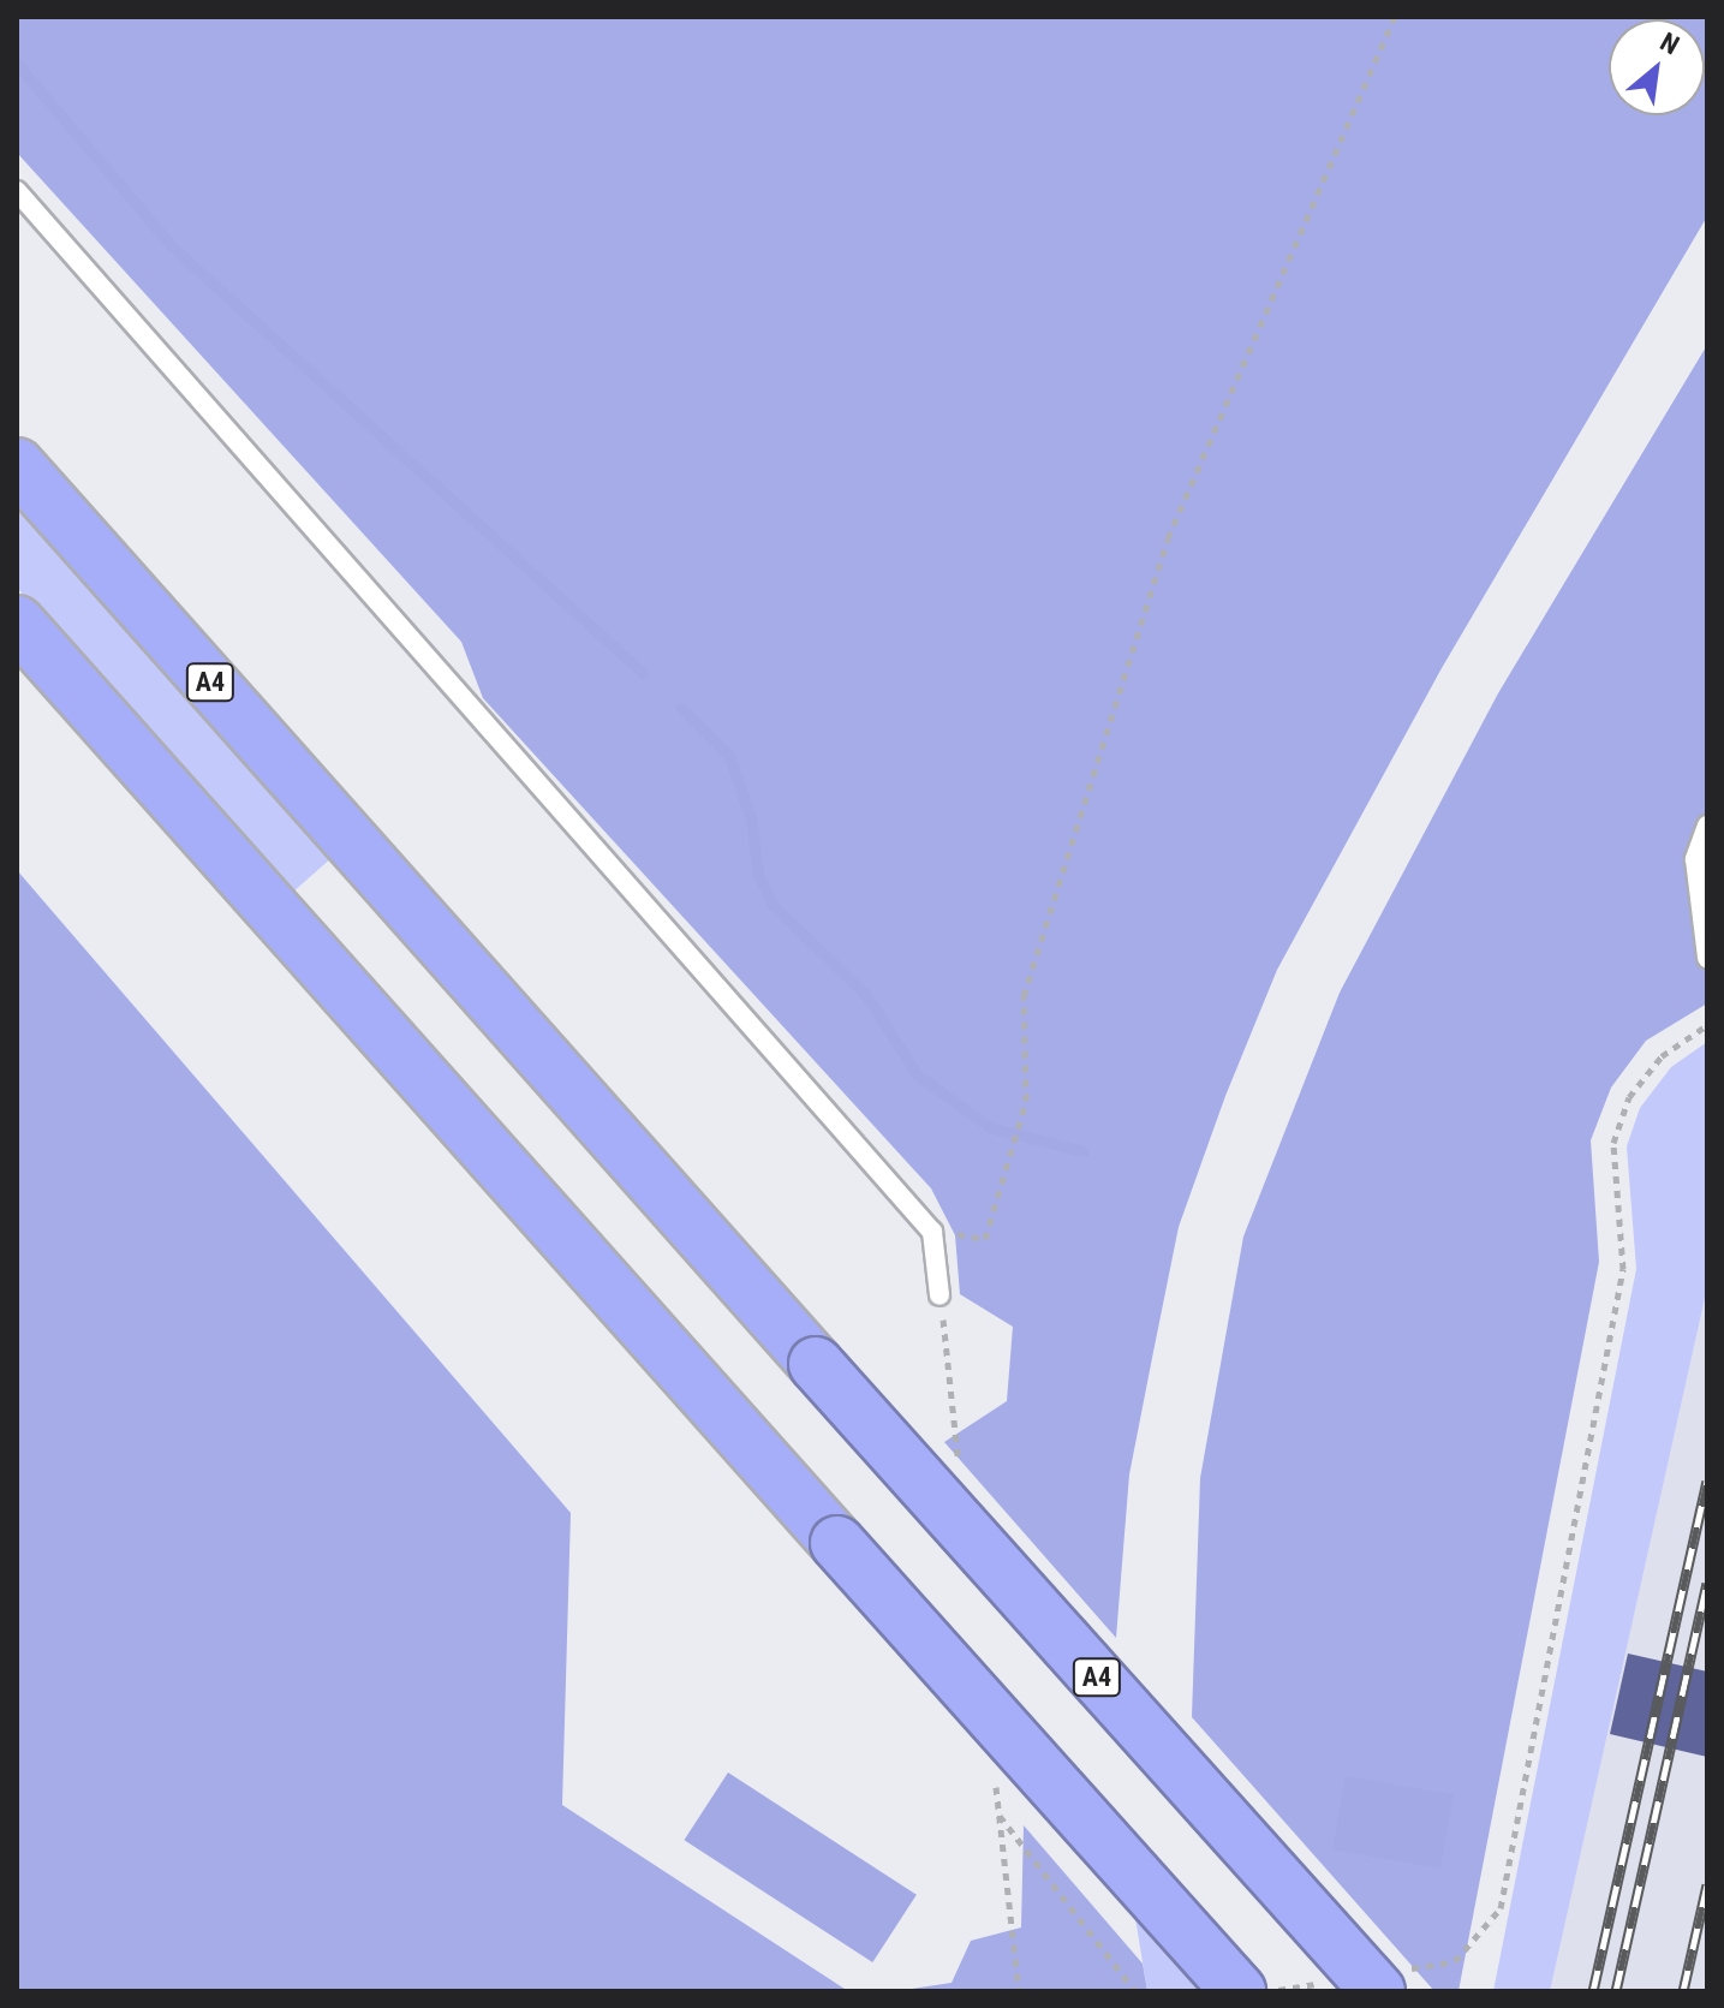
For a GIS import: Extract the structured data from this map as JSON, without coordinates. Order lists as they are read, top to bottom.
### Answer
{
  "streets": {
    "highway": ["A4"]
  },
  "north": "top right"
}
